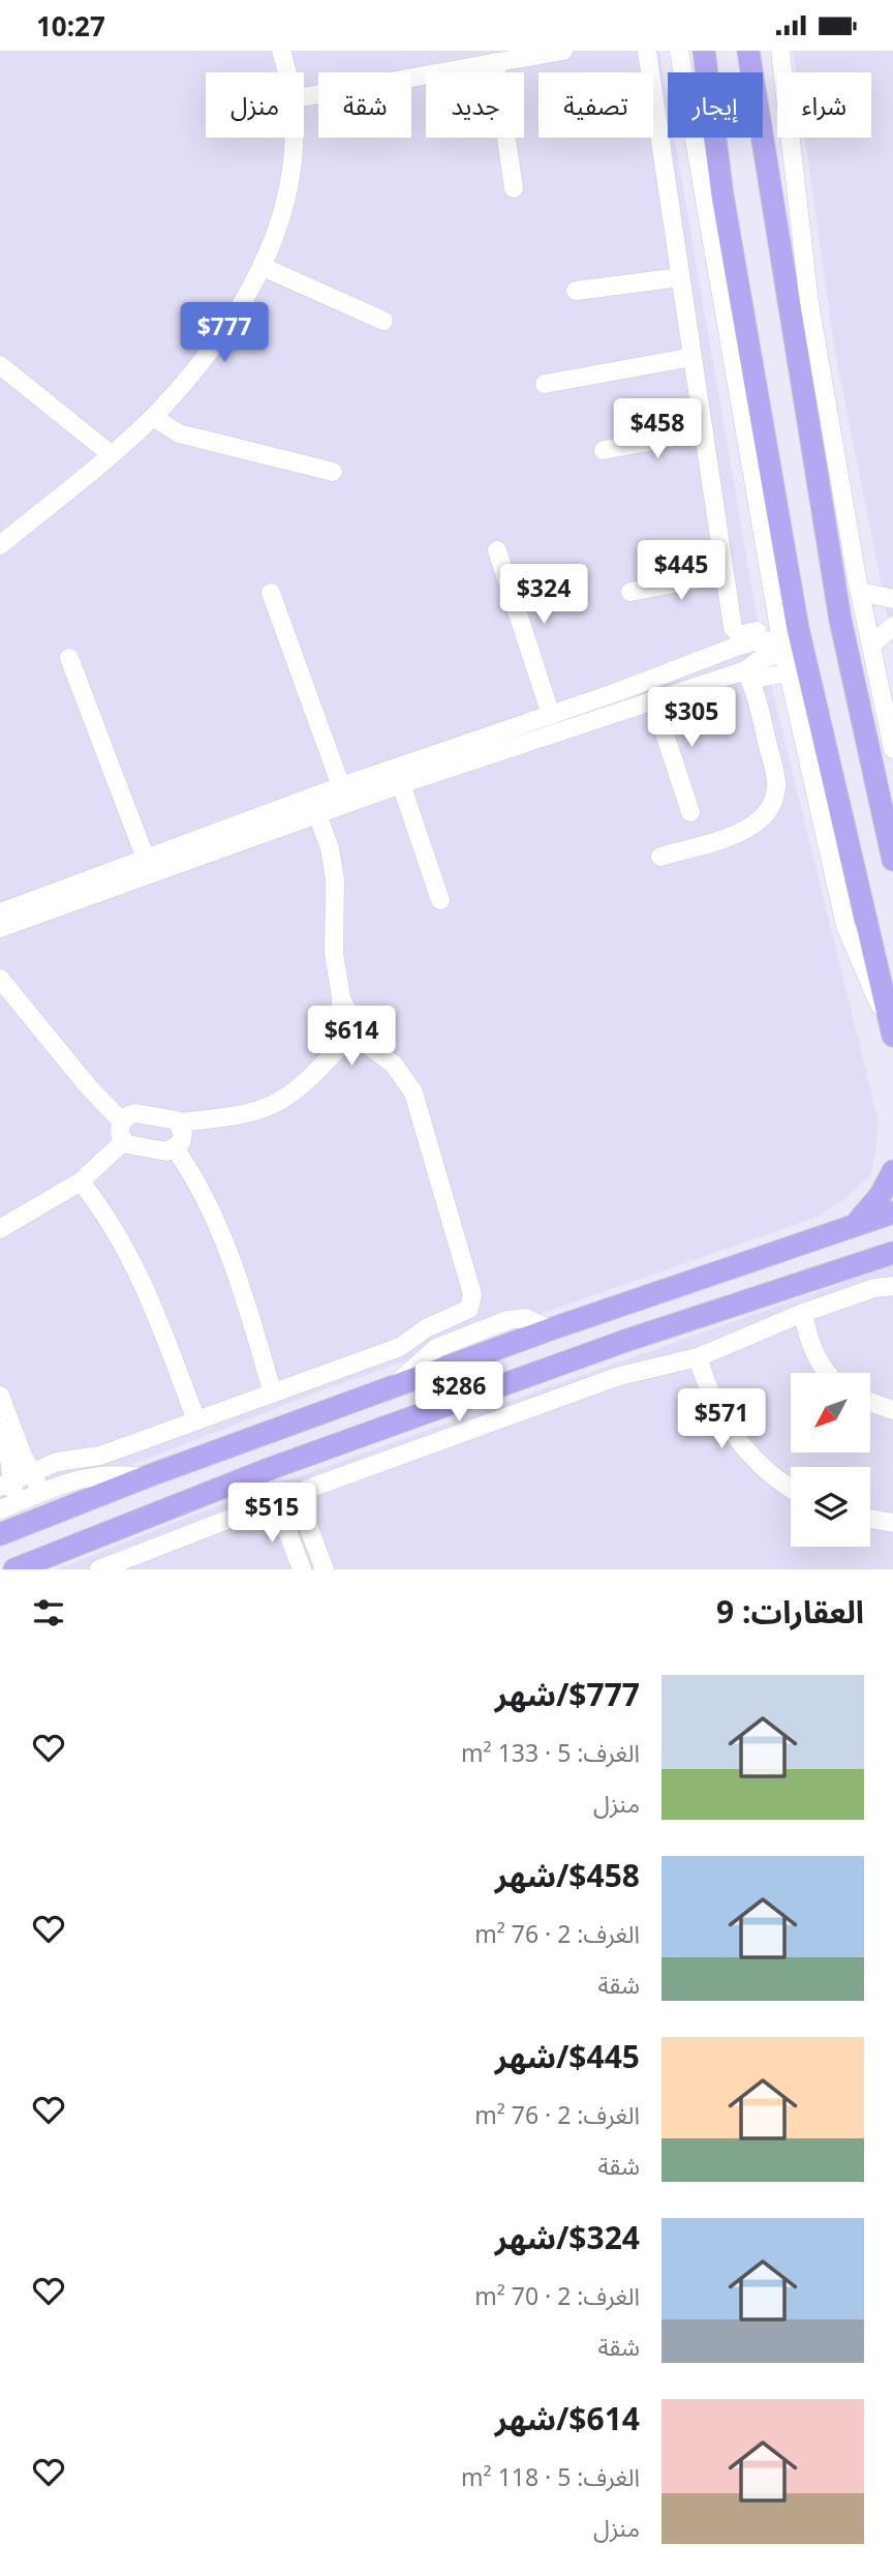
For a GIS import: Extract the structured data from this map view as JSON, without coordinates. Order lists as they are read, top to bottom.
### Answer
{
  "north": "bottom left",
  "page": {
    "status": "10:27",
    "chip": [
      "شراء",
      "إيجار",
      "تصفية",
      "جديد",
      "شقة",
      "منزل"
    ],
    "price": [
      "$777",
      "$458",
      "$445",
      "$324",
      "$305",
      "$614",
      "$286",
      "$571",
      "$515"
    ],
    "heading": "العقارات: 9",
    "list": [
      {
        "name": "$777/شهر",
        "note": "الغرف: 5 · 133 m² · منزل"
      },
      {
        "name": "$458/شهر",
        "note": "الغرف: 2 · 76 m² · شقة"
      },
      {
        "name": "$445/شهر",
        "note": "الغرف: 2 · 76 m² · شقة"
      },
      {
        "name": "$324/شهر",
        "note": "الغرف: 2 · 70 m² · شقة"
      },
      {
        "name": "$614/شهر",
        "note": "الغرف: 5 · 118 m² · منزل"
      }
    ]
  }
}
